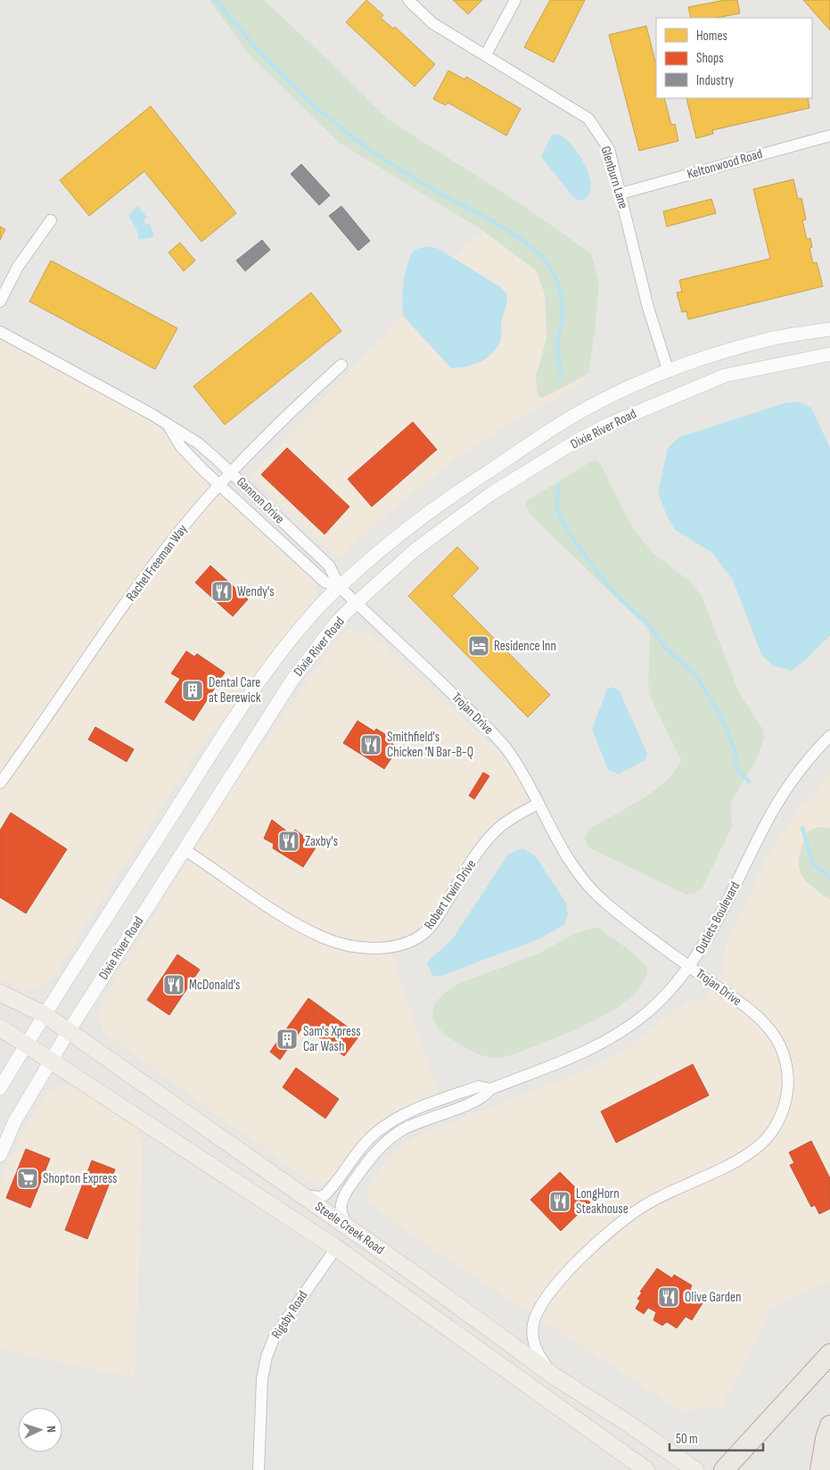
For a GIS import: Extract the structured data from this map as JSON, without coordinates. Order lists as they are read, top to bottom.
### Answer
{
  "streets": {
    "main road": ["Steele Creek Road"],
    "street": [
      "Keltonwood Road",
      "Glenburn Lane",
      "Dixie River Road",
      "Gannon Drive",
      "Rachel Freeman Way",
      "Trojan Drive",
      "Robert Irwin Drive",
      "Outlets Boulevard",
      "Rigsby Road"
    ]
  },
  "crossings": [
    ["Keltonwood Road", "Glenburn Lane"],
    ["Glenburn Lane", "Dixie River Road"],
    ["Dixie River Road", "Gannon Drive"],
    ["Dixie River Road", "Trojan Drive"],
    ["Dixie River Road", "Robert Irwin Drive"],
    ["Dixie River Road", "Steele Creek Road"],
    ["Gannon Drive", "Rachel Freeman Way"],
    ["Gannon Drive", "Trojan Drive"],
    ["Trojan Drive", "Robert Irwin Drive"],
    ["Trojan Drive", "Outlets Boulevard"],
    ["Trojan Drive", "Steele Creek Road"],
    ["Outlets Boulevard", "Steele Creek Road"],
    ["Steele Creek Road", "Rigsby Road"]
  ],
  "places": {
    "restaurant": [
      "Wendy's",
      "Smithfield's Chicken 'N Bar-B-Q",
      "Zaxby's",
      "McDonald's",
      "LongHorn Steakhouse",
      "Olive Garden"
    ],
    "hotel": ["Residence Inn"],
    "building": ["Dental Care at Berewick", "Sam's Xpress Car Wash"],
    "supermarket": ["Shopton Express"]
  },
  "legend": ["Homes", "Shops", "Industry"],
  "scale_bar": "50 m",
  "north": "right"
}
